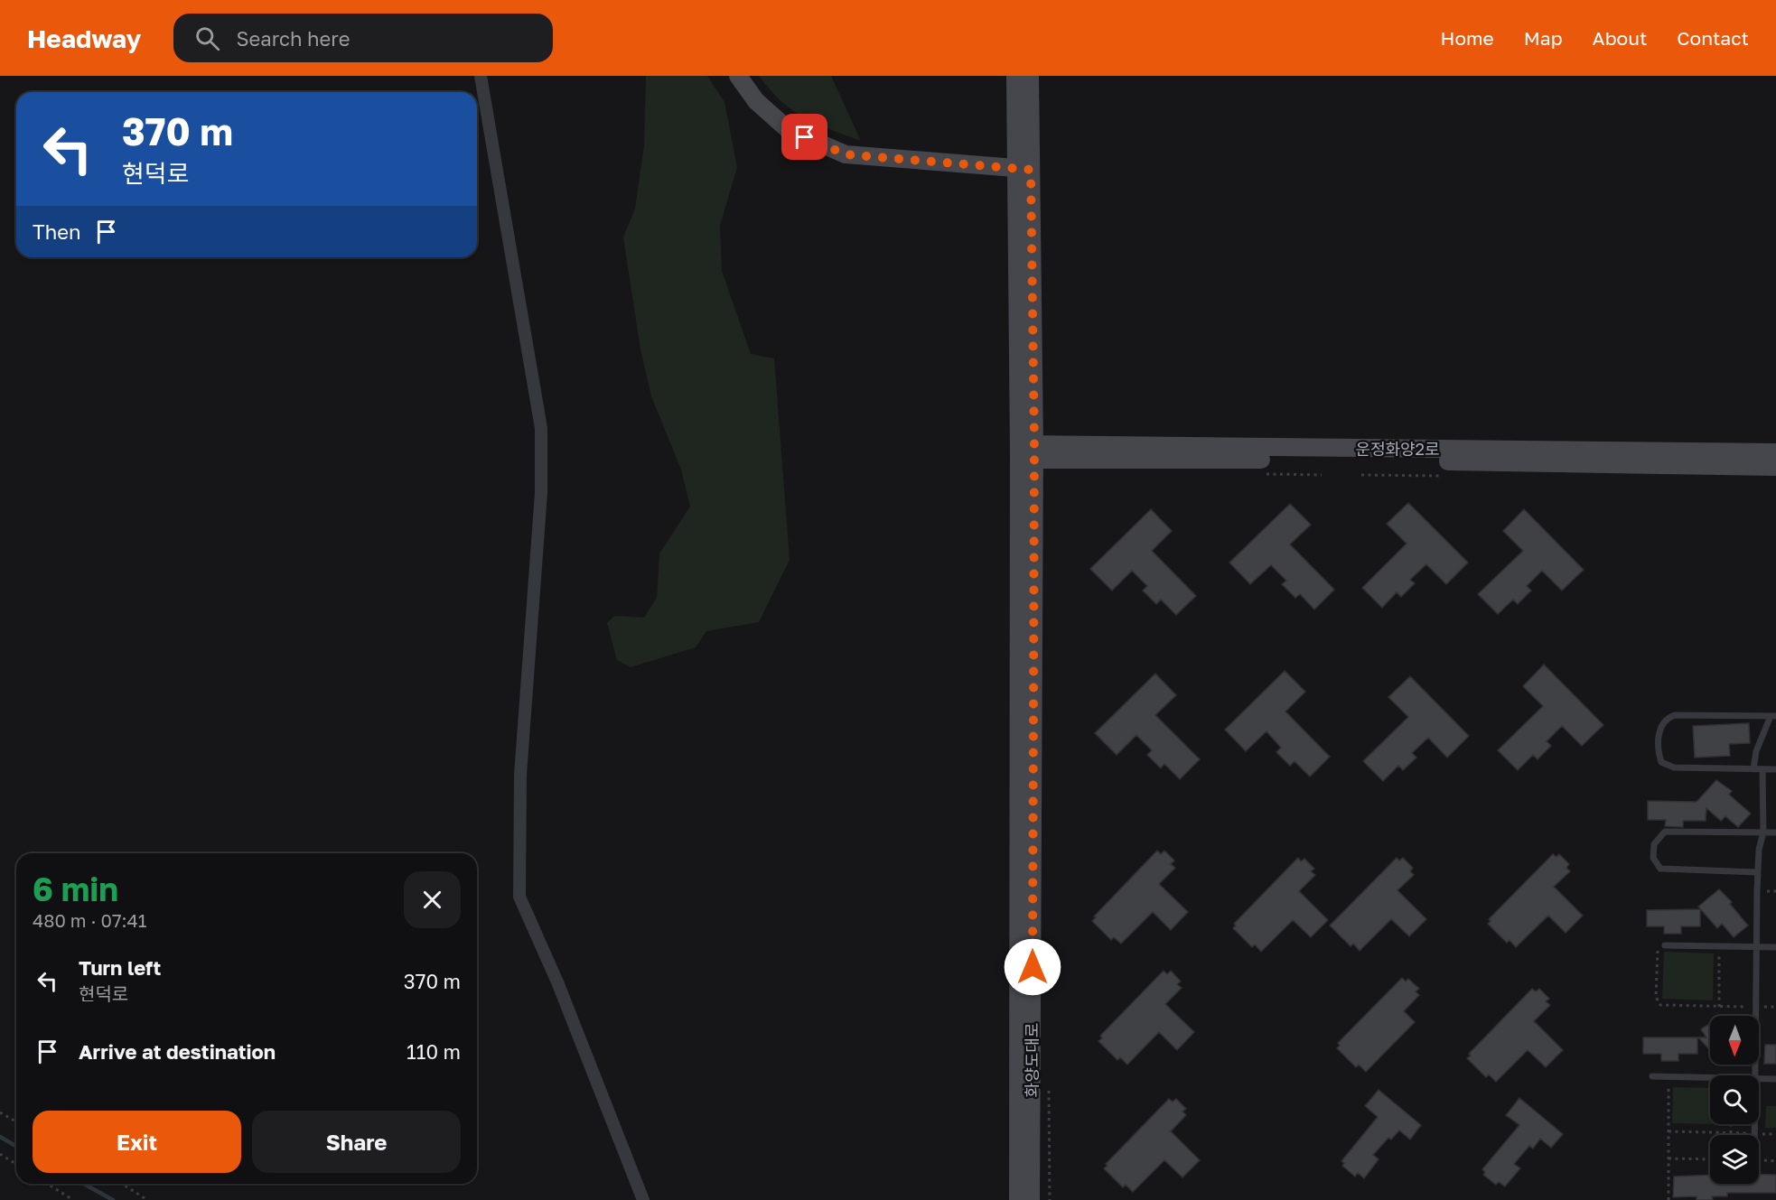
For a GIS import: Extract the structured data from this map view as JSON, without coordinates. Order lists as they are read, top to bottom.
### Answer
{
  "streets": {
    "main road": ["운정화양2로", "화양도대로"]
  },
  "crossings": [
    ["운정화양2로", "화양도대로"]
  ],
  "north": "bottom",
  "page": {
    "header": "Headway",
    "search": "Search here",
    "nav": [
      "Home",
      "Map",
      "About",
      "Contact"
    ],
    "turn": ["370 m", "현덕로"],
    "then": "Then",
    "heading": ["6 min", "480 m · 07:41"],
    "list": [
      {
        "name": "Turn left",
        "note": "현덕로",
        "value": "370 m"
      },
      {
        "name": "Arrive at destination",
        "value": "110 m"
      }
    ],
    "buttons": ["Exit", "Share"]
  }
}
